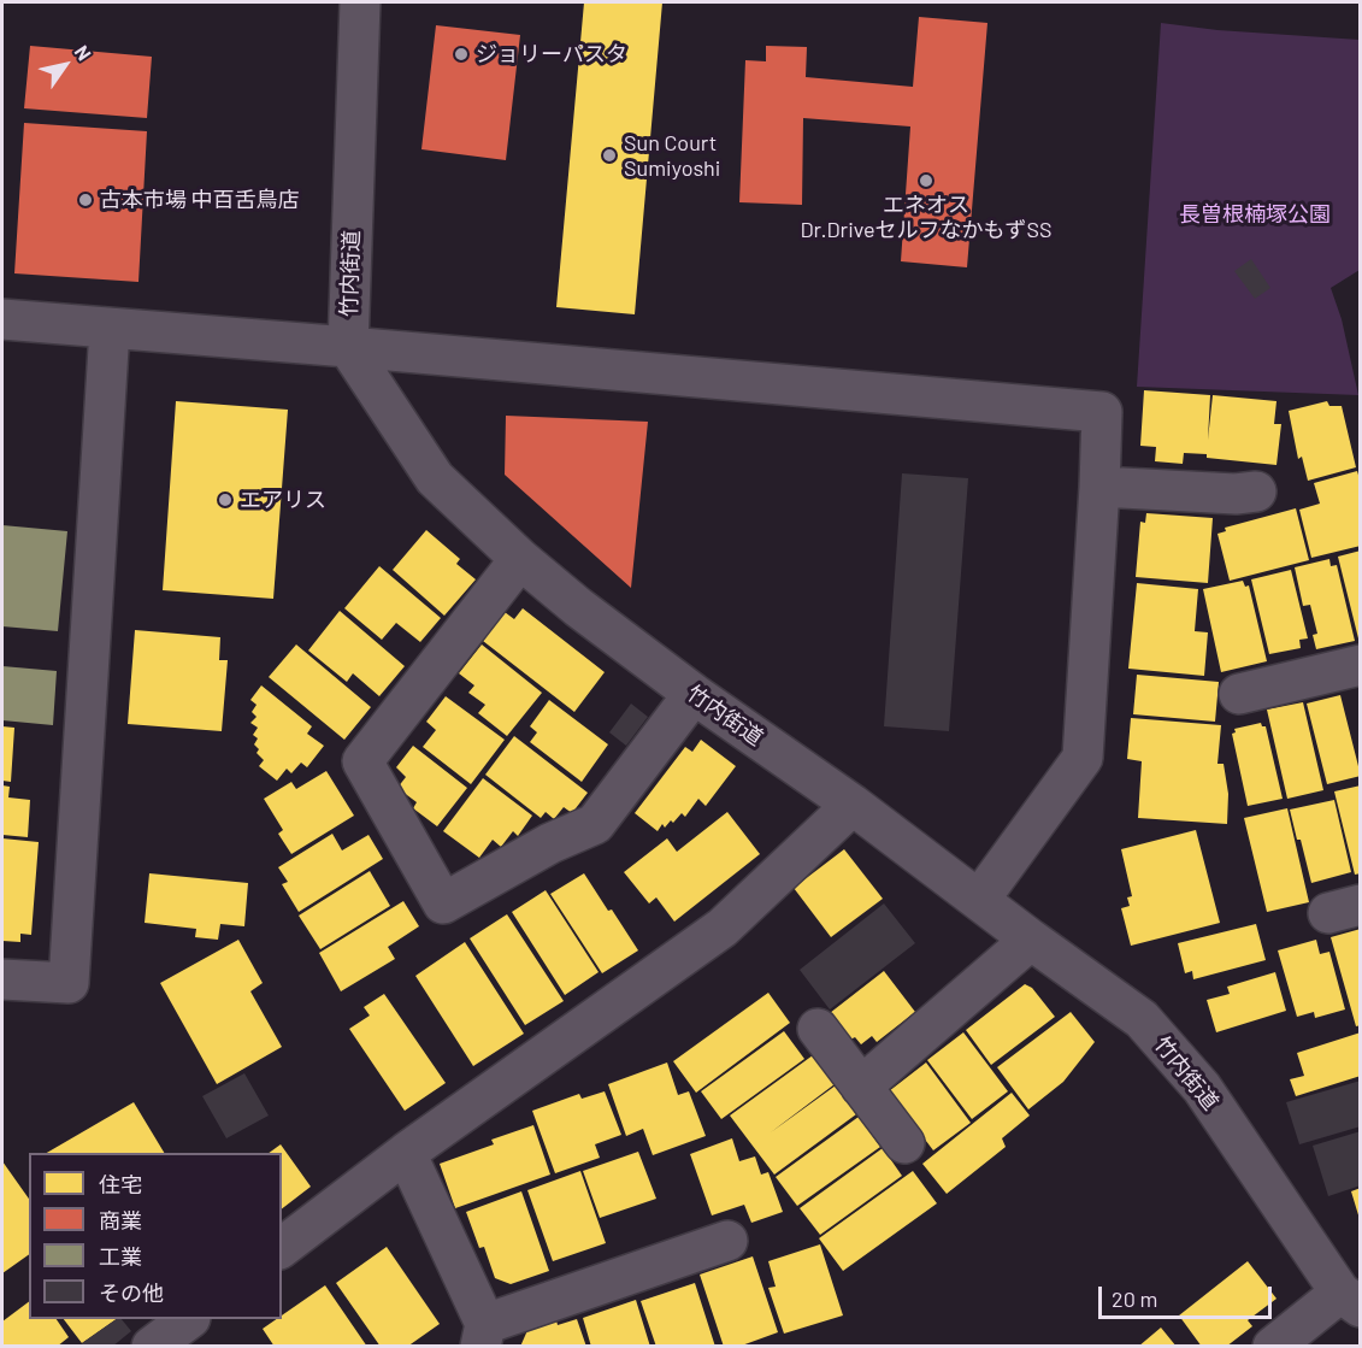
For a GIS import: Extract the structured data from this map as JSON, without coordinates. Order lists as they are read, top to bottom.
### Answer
{
  "streets": {
    "street": ["竹内街道"]
  },
  "parks": ["長曽根楠塚公園"],
  "places": [
    "ジョリーパスタ",
    "Sun Court Sumiyoshi",
    "エネオス Dr.DriveセルフなかもずSS",
    "古本市場 中百舌鳥店",
    "エアリス"
  ],
  "legend": [
    "住宅",
    "商業",
    "工業",
    "その他"
  ],
  "scale_bar": "20 m",
  "north": "top right"
}
